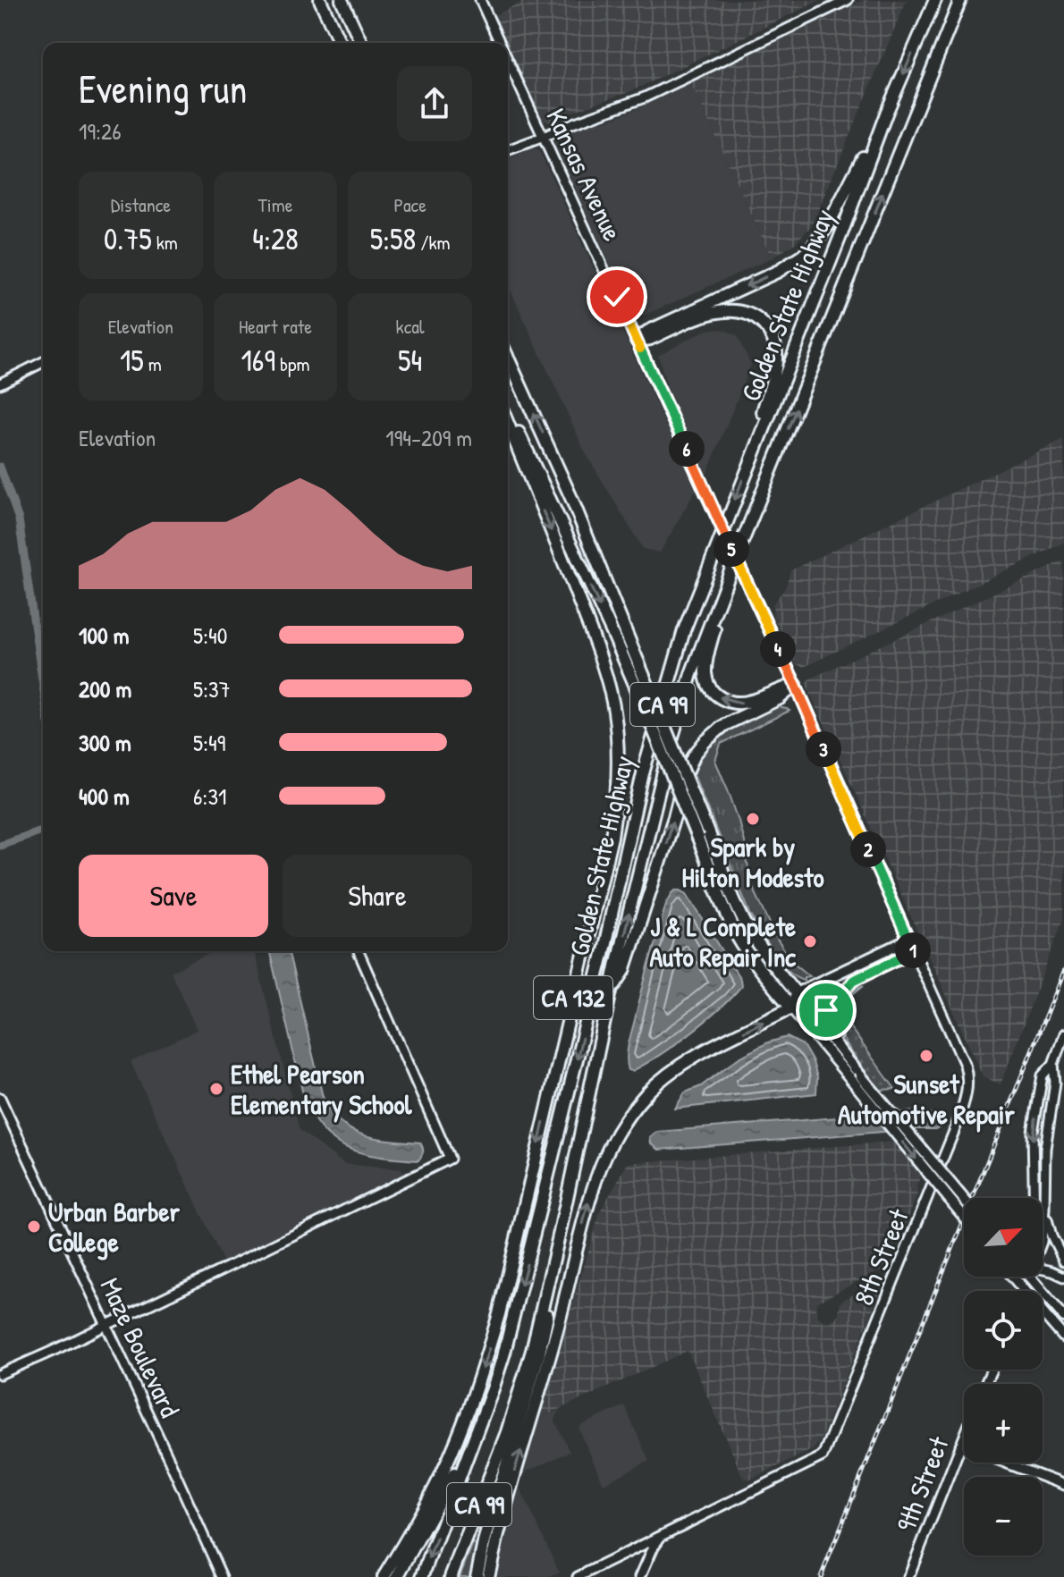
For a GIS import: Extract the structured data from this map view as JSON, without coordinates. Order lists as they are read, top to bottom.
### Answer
{
  "streets": {
    "highway": ["Golden State Highway", "CA 99", "CA 132"],
    "main road": ["Kansas Avenue"],
    "street": ["8th Street", "Maze Boulevard", "9th Street"]
  },
  "crossings": [
    ["Kansas Avenue", "8th Street"]
  ],
  "places": [
    "Spark by Hilton Modesto",
    "J & L Complete Auto Repair Inc",
    "Sunset Automotive Repair",
    "Ethel Pearson Elementary School",
    "Urban Barber College"
  ],
  "north": "top right",
  "page": {
    "heading": ["Evening run", "19:26"],
    "stats": [
      ["Distance", "0.75 km"],
      ["Time", "4:28"],
      ["Pace", "5:58 /km"],
      ["Elevation", "15 m"],
      ["Heart rate", "169 bpm"],
      ["kcal", "54"]
    ],
    "chart": ["Elevation", "194–209 m"],
    "pins": [
      "6",
      "5",
      "4",
      "3",
      "2",
      "1"
    ],
    "list": [
      {
        "name": "100 m",
        "note": "5:40"
      },
      {
        "name": "200 m",
        "note": "5:37"
      },
      {
        "name": "300 m",
        "note": "5:49"
      },
      {
        "name": "400 m",
        "note": "6:31"
      }
    ],
    "buttons": ["Save", "Share"],
    "map_buttons": ["+", "−"]
  }
}
